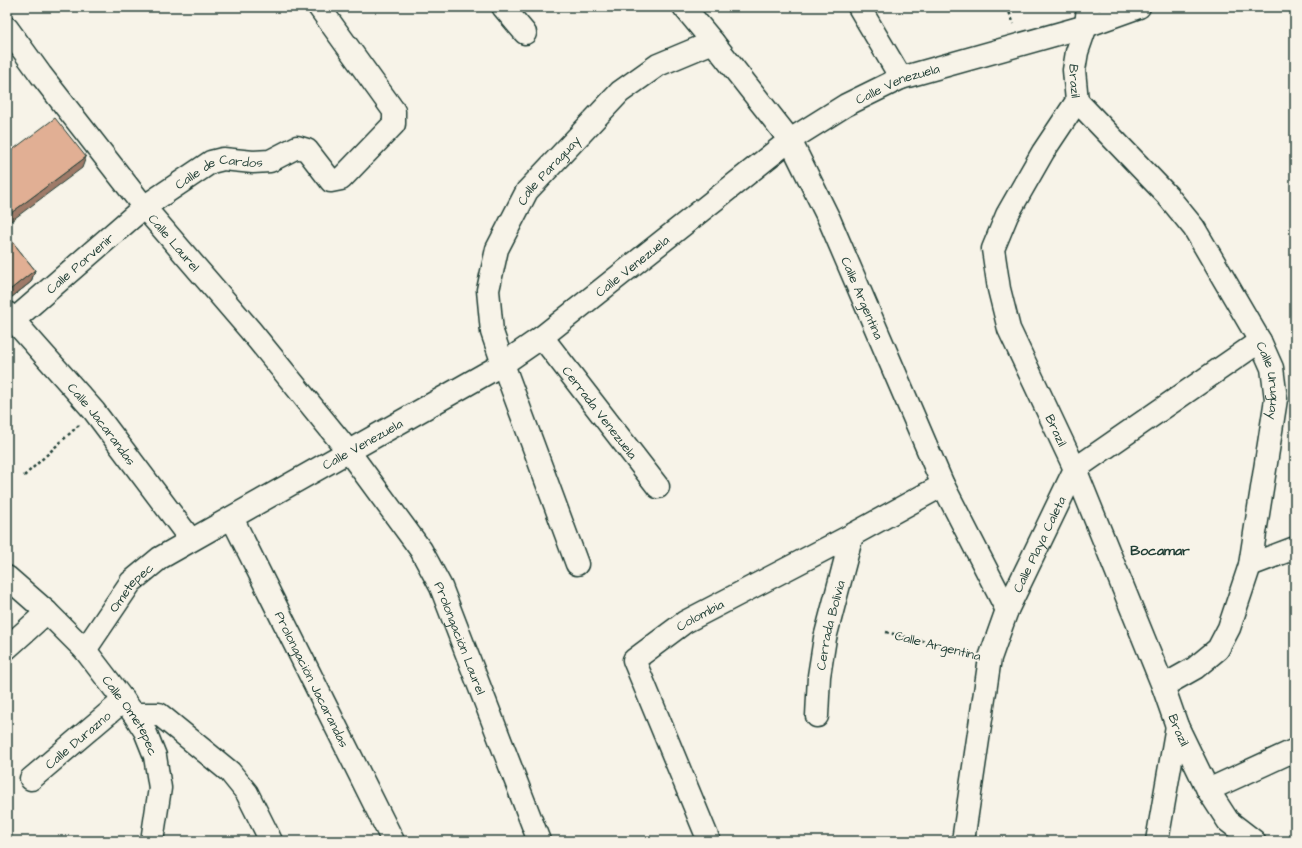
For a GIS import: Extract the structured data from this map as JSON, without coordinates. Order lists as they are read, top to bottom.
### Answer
{
  "streets": {
    "street": [
      "Brazil",
      "Calle Venezuela",
      "Calle Paraguay",
      "Calle de Cardos",
      "Calle Laurel",
      "Calle Porvenir",
      "Calle Argentina",
      "Calle Uruguay",
      "Cerrada Venezuela",
      "Calle Jacarandas",
      "Calle Playa Caleta",
      "Ometepec",
      "Colombia",
      "Cerrada Bolivia",
      "Prolongación Laurel",
      "Prolongación Jacarandas",
      "Calle Ometepec",
      "Calle Durazno"
    ]
  },
  "crossings": [
    ["Brazil", "Calle Venezuela"],
    ["Brazil", "Calle Uruguay"],
    ["Brazil", "Calle Playa Caleta"],
    ["Calle Venezuela", "Calle Paraguay"],
    ["Calle Venezuela", "Calle Laurel"],
    ["Calle Venezuela", "Calle Argentina"],
    ["Calle Venezuela", "Cerrada Venezuela"],
    ["Calle Venezuela", "Calle Jacarandas"],
    ["Calle Venezuela", "Ometepec"],
    ["Calle Venezuela", "Prolongación Laurel"],
    ["Calle Venezuela", "Prolongación Jacarandas"],
    ["Calle Paraguay", "Calle Argentina"],
    ["Calle de Cardos", "Calle Laurel"],
    ["Calle de Cardos", "Calle Porvenir"],
    ["Calle Laurel", "Calle Porvenir"],
    ["Calle Laurel", "Prolongación Laurel"],
    ["Calle Porvenir", "Calle Jacarandas"],
    ["Calle Argentina", "Calle Playa Caleta"],
    ["Calle Argentina", "Colombia"],
    ["Calle Uruguay", "Calle Playa Caleta"],
    ["Calle Jacarandas", "Ometepec"],
    ["Ometepec", "Calle Ometepec"],
    ["Colombia", "Cerrada Bolivia"],
    ["Calle Ometepec", "Calle Durazno"]
  ],
  "districts": ["Bocamar"]
}
